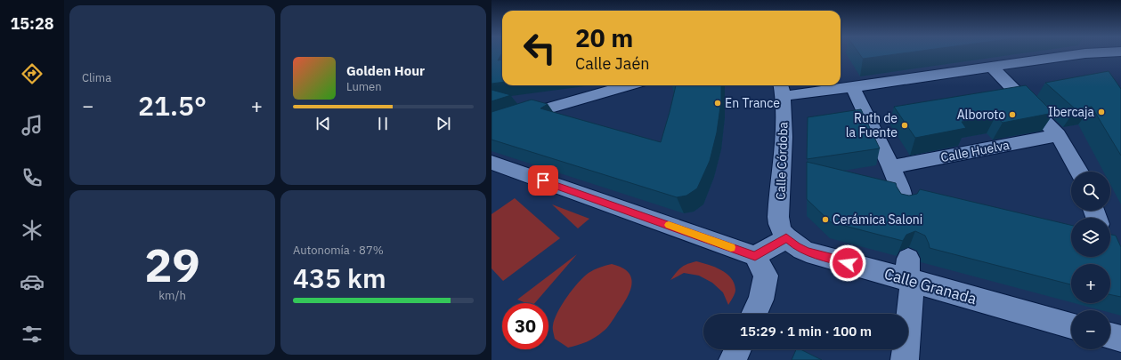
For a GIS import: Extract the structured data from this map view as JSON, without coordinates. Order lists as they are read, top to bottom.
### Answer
{
  "streets": {
    "street": ["Calle Huelva", "Calle Córdoba", "Calle Granada"]
  },
  "crossings": [
    ["Calle Córdoba", "Calle Granada"]
  ],
  "places": [
    "En Trance",
    "Ibercaja",
    "Alboroto",
    "Ruth de la Fuente",
    "Cerámica Saloni"
  ],
  "page": {
    "tabs": "15:28",
    "tile": [
      "Clima",
      ["29", "km/h"],
      ["Autonomía · 87%", "435 km"]
    ],
    "turn": ["20 m", "Calle Jaén"],
    "song": ["Golden Hour", "Lumen"],
    "heat": ["−", "21.5°", "+"],
    "map_buttons": ["+", "−"],
    "limit": "30",
    "trip": "15:29 · 1 min · 100 m"
  }
}
